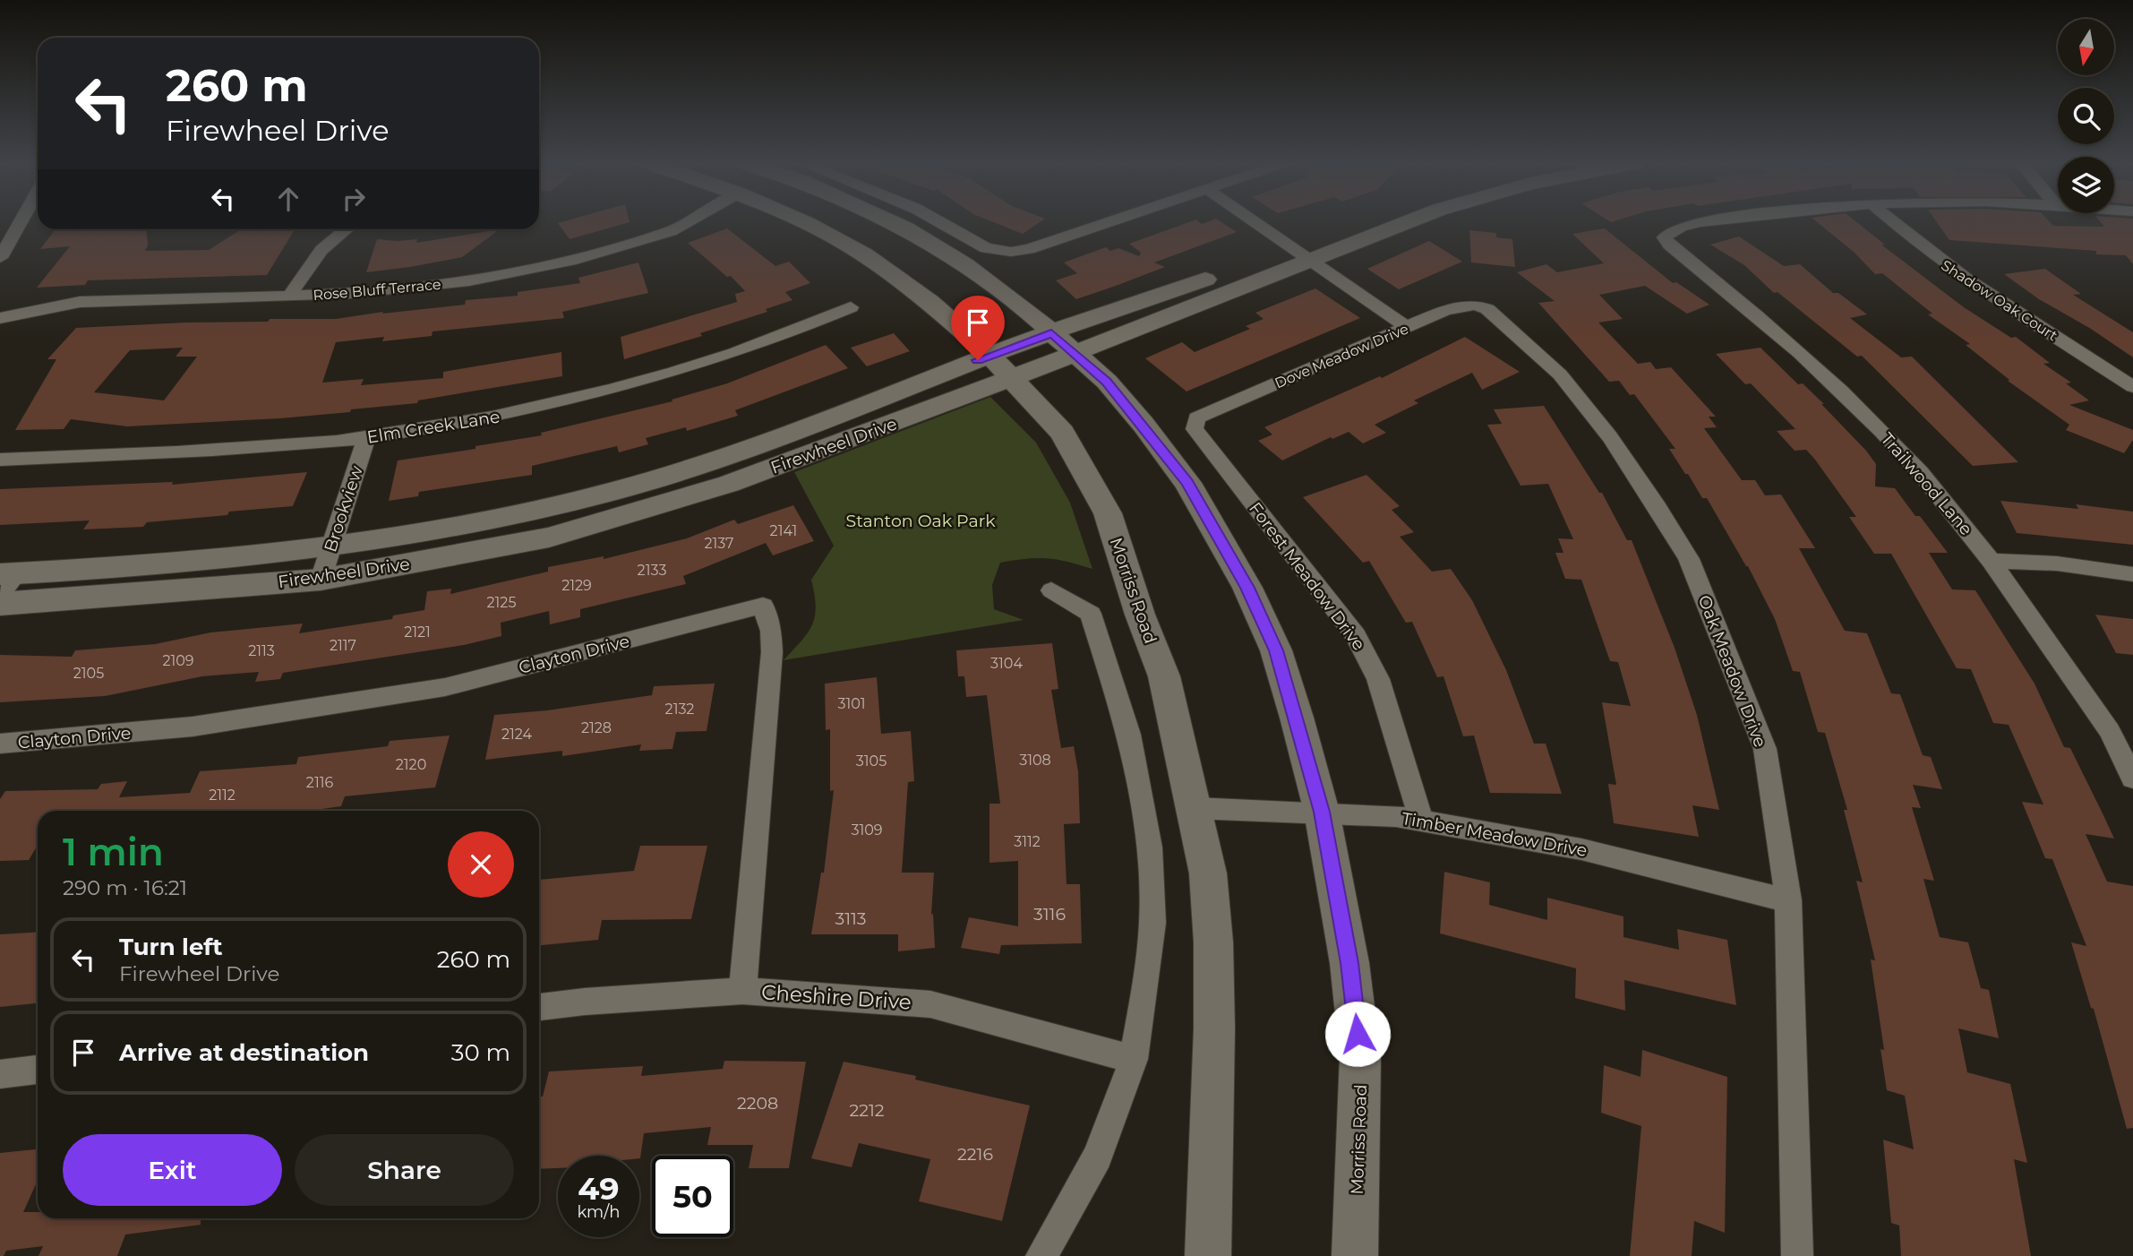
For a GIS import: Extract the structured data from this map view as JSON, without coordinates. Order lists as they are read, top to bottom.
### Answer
{
  "streets": {
    "street": [
      "Rose Bluff Terrace",
      "Shadow Oak Court",
      "Dove Meadow Drive",
      "Elm Creek Lane",
      "Firewheel Drive",
      "Trailwood Lane",
      "Brookview",
      "Forest Meadow Drive",
      "Morriss Road",
      "Clayton Drive",
      "Oak Meadow Drive",
      "Timber Meadow Drive",
      "Cheshire Drive"
    ]
  },
  "crossings": [
    ["Dove Meadow Drive", "Forest Meadow Drive"],
    ["Dove Meadow Drive", "Oak Meadow Drive"],
    ["Elm Creek Lane", "Brookview"],
    ["Firewheel Drive", "Brookview"],
    ["Firewheel Drive", "Morriss Road"],
    ["Forest Meadow Drive", "Timber Meadow Drive"],
    ["Morriss Road", "Timber Meadow Drive"],
    ["Clayton Drive", "Cheshire Drive"],
    ["Oak Meadow Drive", "Timber Meadow Drive"]
  ],
  "parks": ["Stanton Oak Park"],
  "house_numbers": [
    "2141",
    "2137",
    "2133",
    "2129",
    "2125",
    "2121",
    "2117",
    "2113",
    "2109",
    "3104",
    "2105",
    "3101",
    "2132",
    "2128",
    "2124",
    "3108",
    "3105",
    "2120",
    "2116",
    "2112",
    "3109",
    "3112",
    "3116",
    "3113",
    "2208",
    "2212",
    "2216"
  ],
  "north": "bottom",
  "page": {
    "turn": ["260 m", "Firewheel Drive"],
    "heading": ["1 min", "290 m · 16:21"],
    "list": [
      {
        "name": "Turn left",
        "note": "Firewheel Drive",
        "value": "260 m"
      },
      {
        "name": "Arrive at destination",
        "value": "30 m"
      }
    ],
    "buttons": ["Exit", "Share"],
    "speed": "49 km/h",
    "limit": "50"
  }
}
